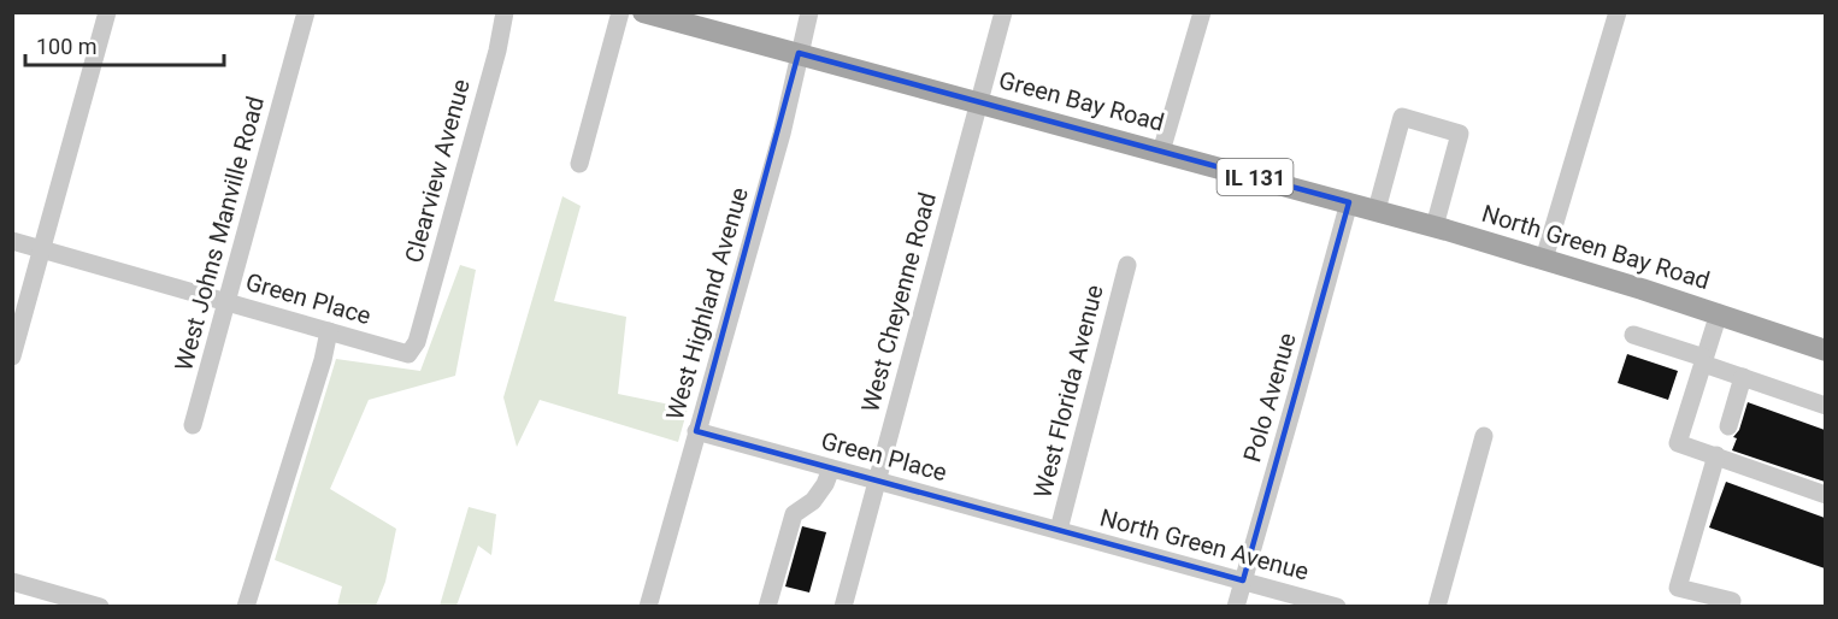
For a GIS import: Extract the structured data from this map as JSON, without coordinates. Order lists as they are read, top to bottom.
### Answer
{
  "streets": {
    "main road": ["Green Bay Road", "IL 131", "North Green Bay Road"],
    "street": [
      "Clearview Avenue",
      "West Johns Manville Road",
      "Green Place",
      "West Cheyenne Road",
      "West Highland Avenue",
      "West Florida Avenue",
      "Polo Avenue",
      "North Green Avenue"
    ]
  },
  "crossings": [
    ["Green Bay Road", "IL 131"],
    ["Green Bay Road", "North Green Bay Road"],
    ["Green Bay Road", "West Cheyenne Road"],
    ["Green Bay Road", "West Highland Avenue"],
    ["Green Bay Road", "Polo Avenue"],
    ["Clearview Avenue", "Green Place"],
    ["IL 131", "West Highland Avenue"],
    ["West Johns Manville Road", "Green Place"],
    ["North Green Bay Road", "Polo Avenue"],
    ["Green Place", "West Cheyenne Road"],
    ["Green Place", "West Highland Avenue"],
    ["Green Place", "West Florida Avenue"],
    ["Green Place", "North Green Avenue"],
    ["West Florida Avenue", "North Green Avenue"],
    ["Polo Avenue", "North Green Avenue"]
  ],
  "scale_bar": "100 m"
}
